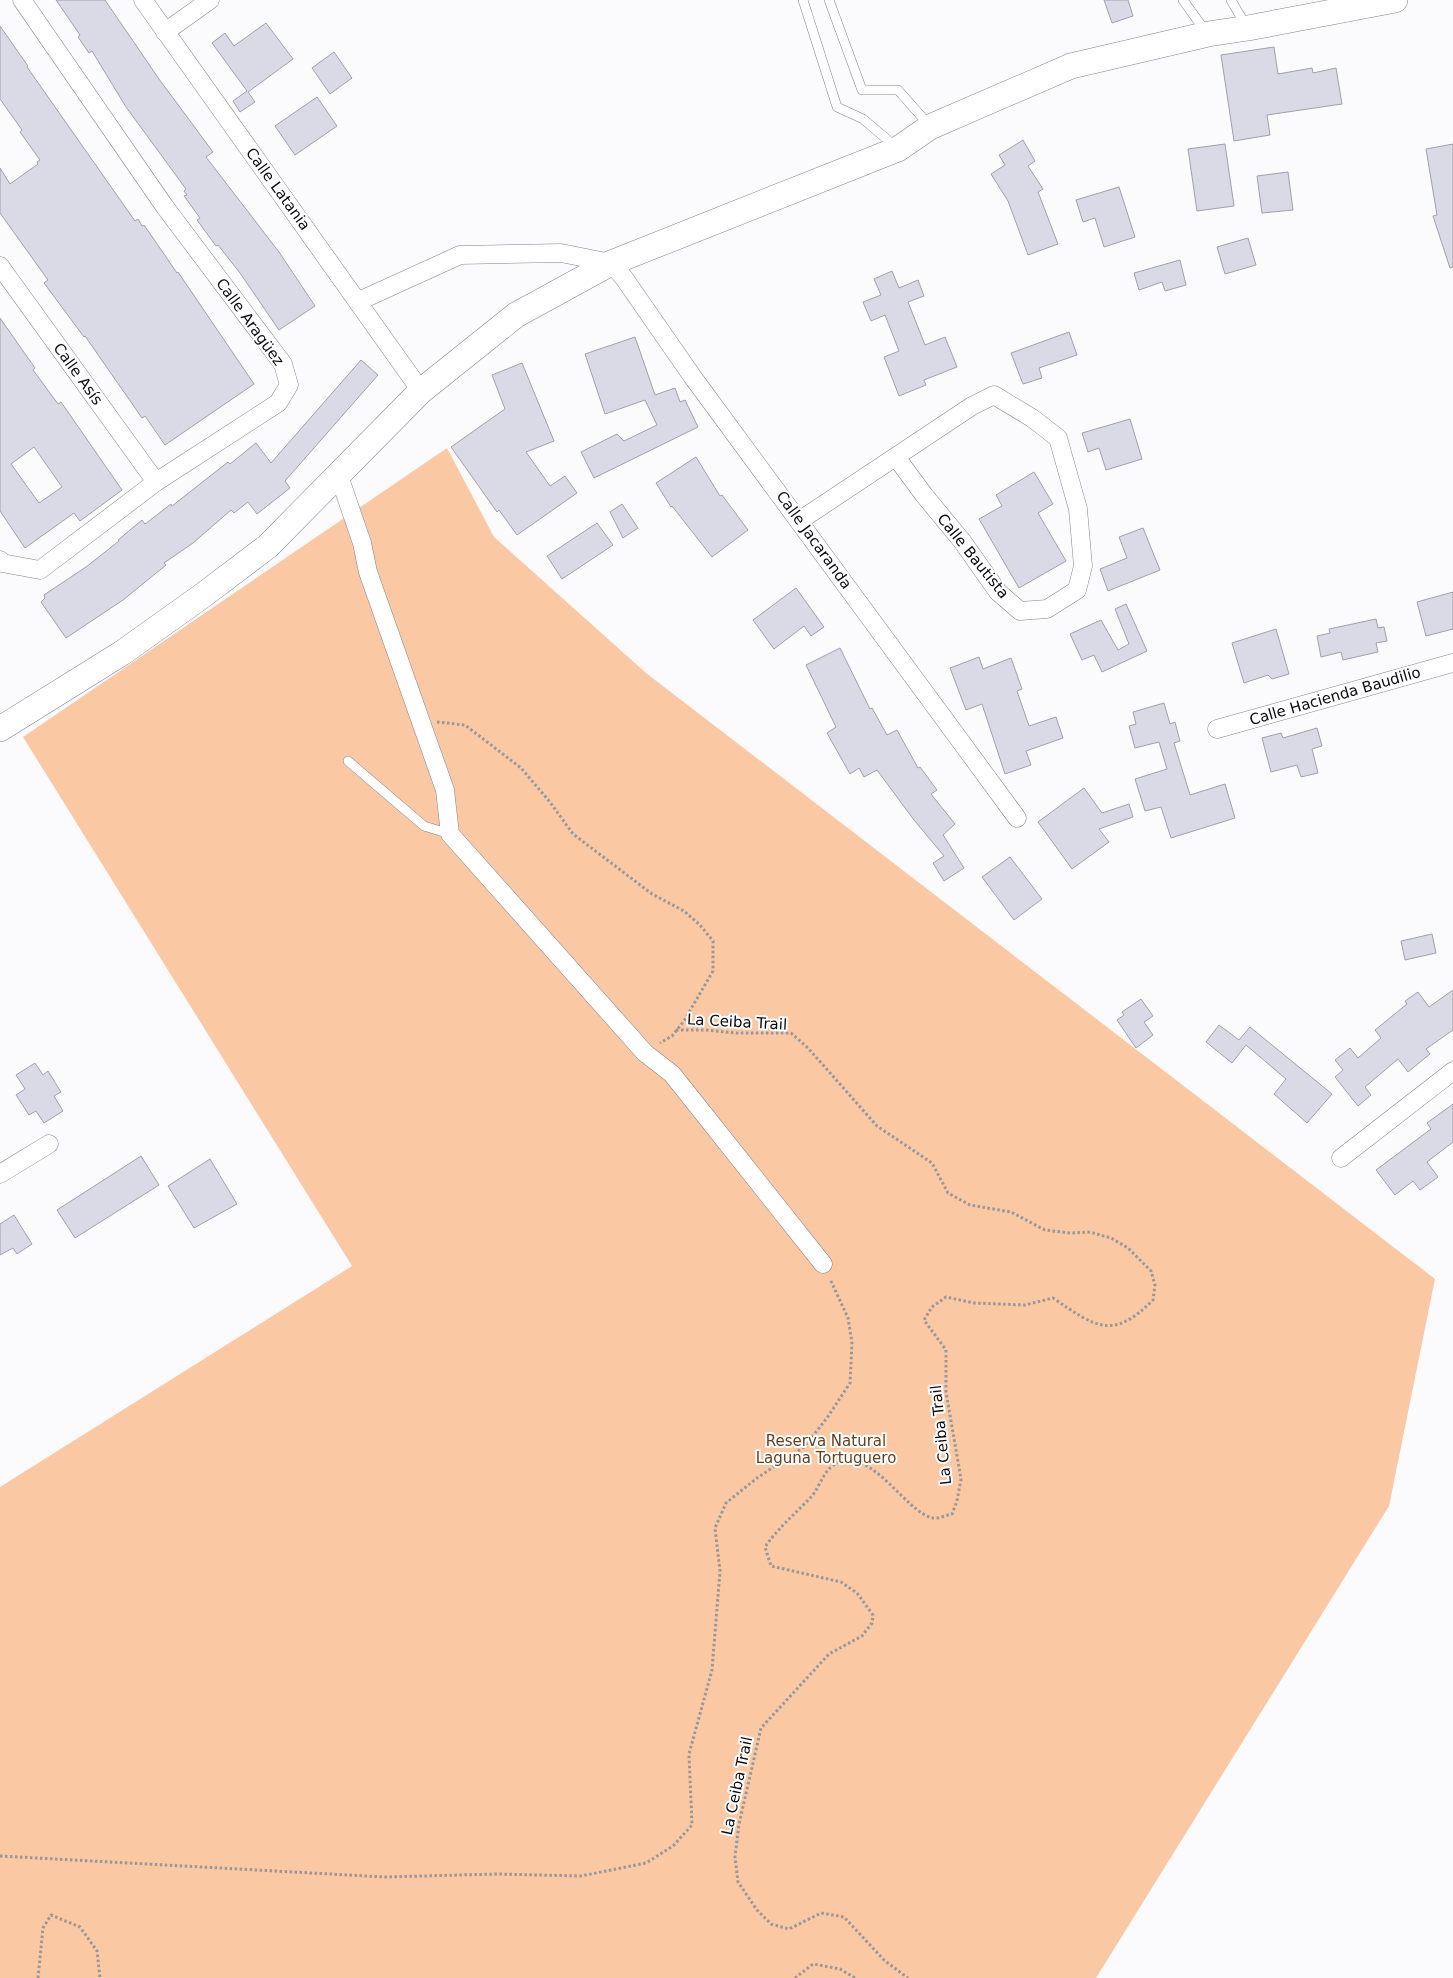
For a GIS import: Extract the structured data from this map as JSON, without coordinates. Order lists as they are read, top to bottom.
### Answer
{
  "streets": {
    "street": [
      "Calle Latania",
      "Calle Aragüez",
      "Calle Asís",
      "Calle Jacaranda",
      "Calle Bautista",
      "Calle Hacienda Baudilio"
    ],
    "path": ["La Ceiba Trail"]
  },
  "crossings": [
    ["Calle Aragüez", "Calle Asís"],
    ["Calle Jacaranda", "Calle Bautista"]
  ],
  "parks": ["Reserva Natural Laguna Tortuguero"]
}
